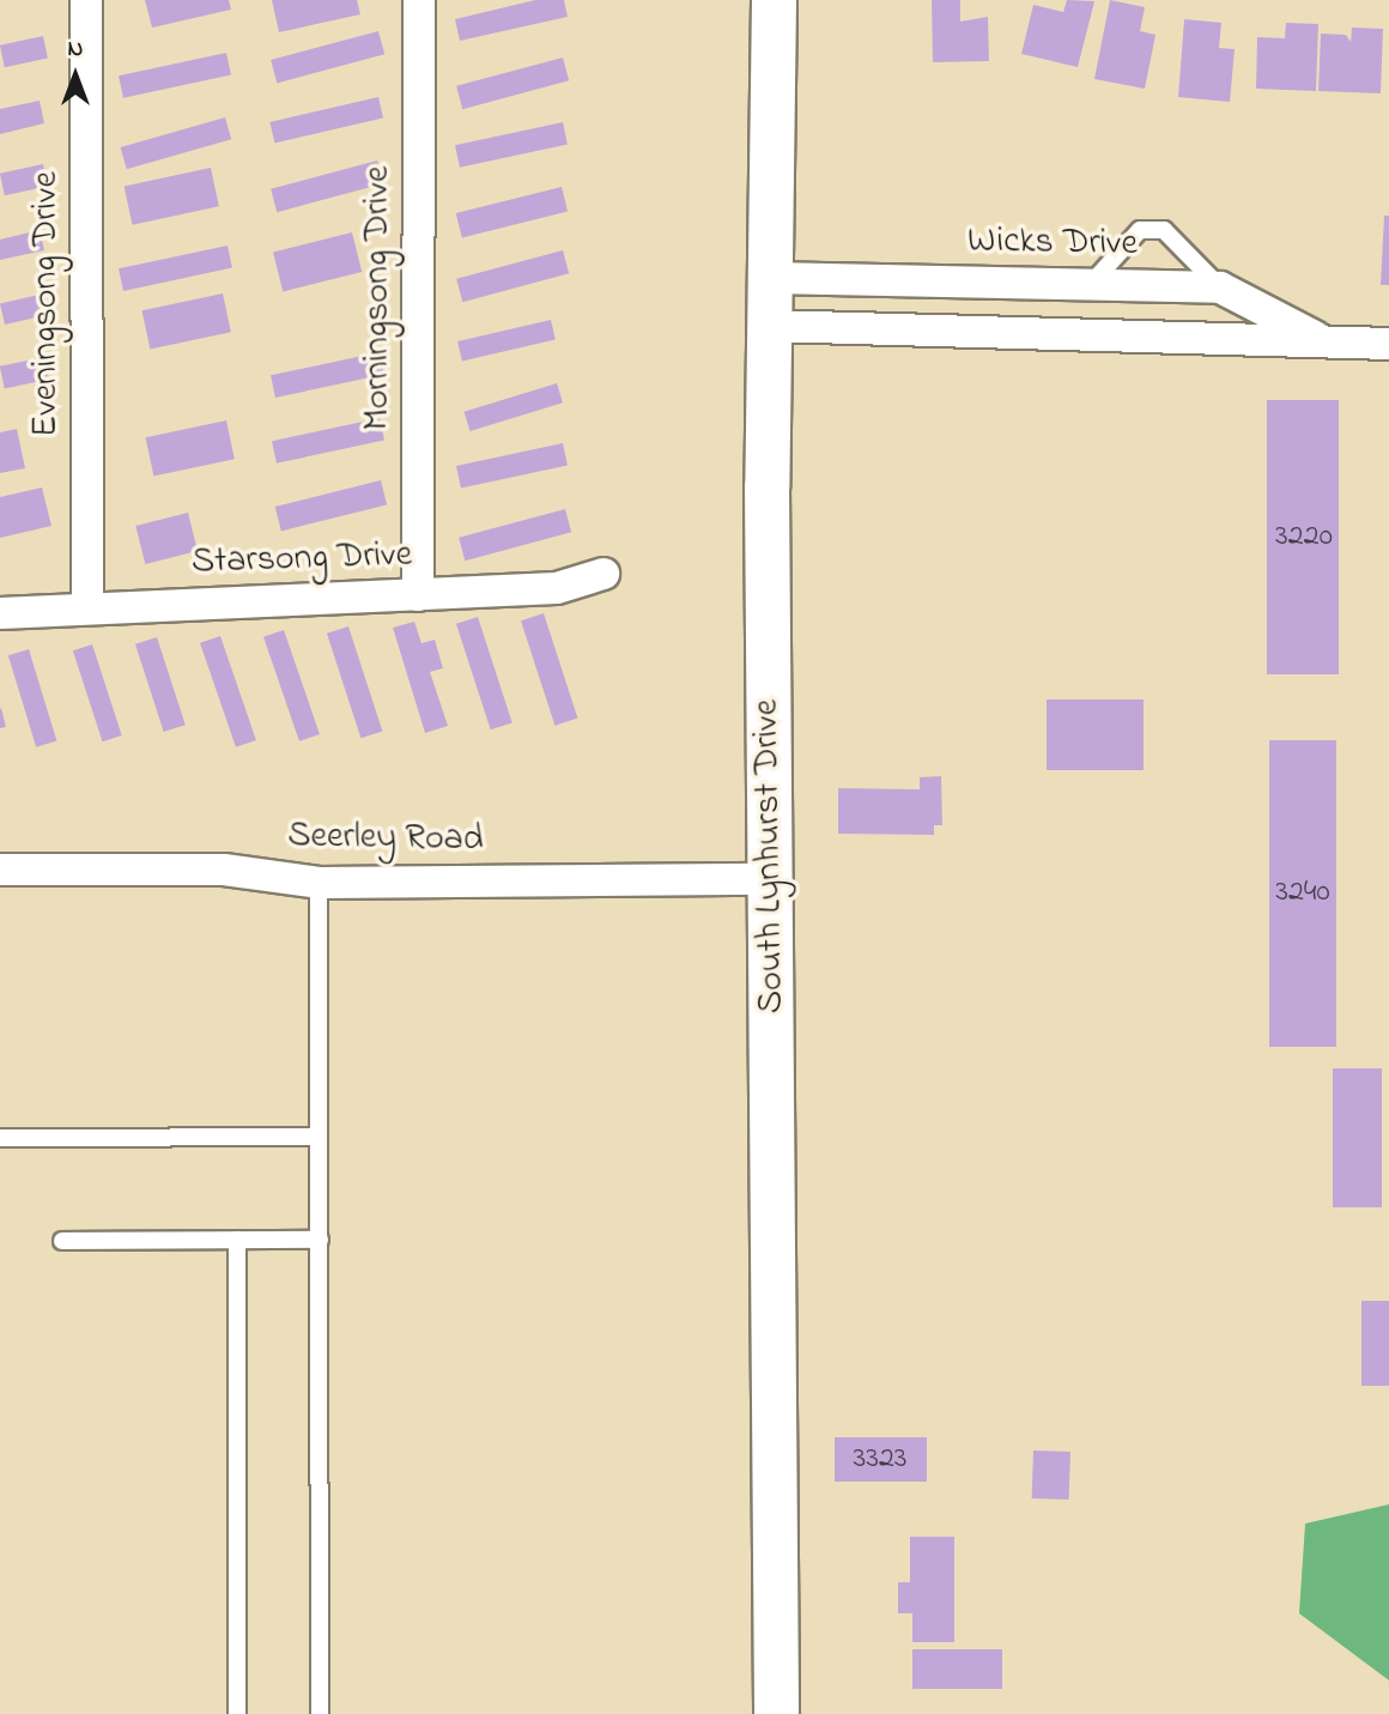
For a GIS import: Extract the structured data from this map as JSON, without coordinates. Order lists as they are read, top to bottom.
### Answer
{
  "streets": {
    "main road": ["South Lynhurst Drive"],
    "street": [
      "Wicks Drive",
      "Morningsong Drive",
      "Eveningsong Drive",
      "Starsong Drive",
      "Seerley Road"
    ]
  },
  "crossings": [
    ["Wicks Drive", "South Lynhurst Drive"],
    ["Morningsong Drive", "Starsong Drive"],
    ["Eveningsong Drive", "Starsong Drive"],
    ["Seerley Road", "South Lynhurst Drive"]
  ],
  "house_numbers": ["3220", "3240", "3323"],
  "north": "top"
}
